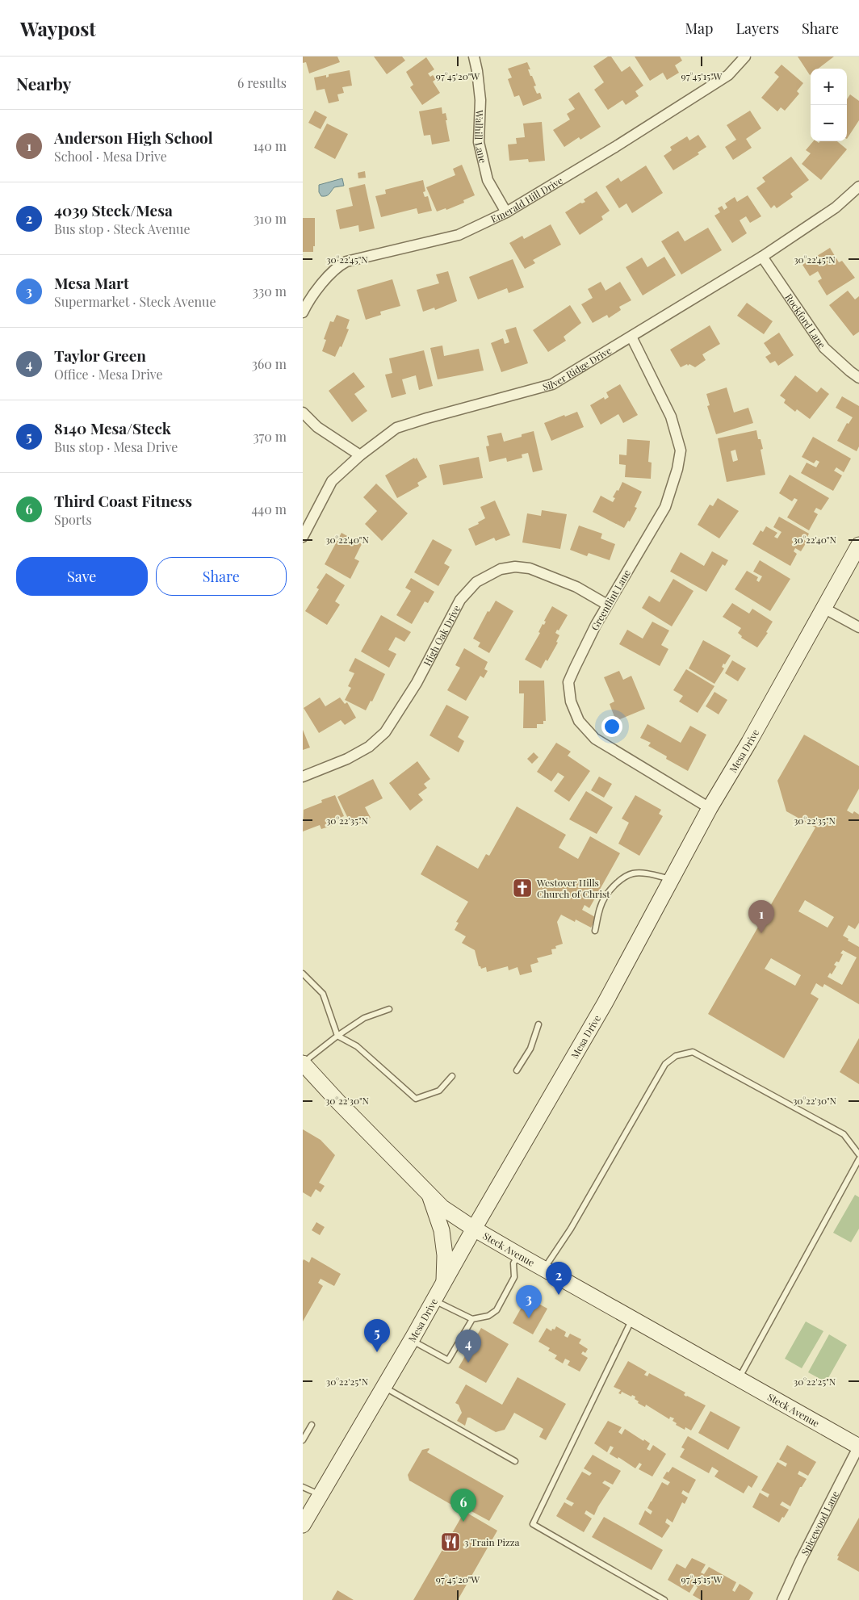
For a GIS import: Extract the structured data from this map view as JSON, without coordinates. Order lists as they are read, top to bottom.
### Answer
{
  "streets": {
    "street": [
      "Walhill Lane",
      "Emerald Hill Drive",
      "Rockford Lane",
      "Silver Ridge Drive",
      "Greenflint Lane",
      "High Oak Drive",
      "Mesa Drive",
      "Steck Avenue",
      "Spicewood Lane"
    ]
  },
  "crossings": [
    ["Walhill Lane", "Emerald Hill Drive"],
    ["Rockford Lane", "Silver Ridge Drive"],
    ["Silver Ridge Drive", "Greenflint Lane"],
    ["Greenflint Lane", "High Oak Drive"],
    ["Greenflint Lane", "Mesa Drive"],
    ["Mesa Drive", "Steck Avenue"],
    ["Steck Avenue", "Spicewood Lane"]
  ],
  "places": {
    "church": ["Westover Hills Church of Christ"],
    "restaurant": ["3 Train Pizza"]
  },
  "page": {
    "header": "Waypost",
    "nav": ["Map", "Layers", "Share"],
    "heading": ["Nearby", "6 results"],
    "map_buttons": ["+", "−"],
    "list": [
      {
        "mark": "1",
        "name": "Anderson High School",
        "note": "School · Mesa Drive",
        "value": "140 m"
      },
      {
        "mark": "2",
        "name": "4039 Steck/Mesa",
        "note": "Bus stop · Steck Avenue",
        "value": "310 m"
      },
      {
        "mark": "3",
        "name": "Mesa Mart",
        "note": "Supermarket · Steck Avenue",
        "value": "330 m"
      },
      {
        "mark": "4",
        "name": "Taylor Green",
        "note": "Office · Mesa Drive",
        "value": "360 m"
      },
      {
        "mark": "5",
        "name": "8140 Mesa/Steck",
        "note": "Bus stop · Mesa Drive",
        "value": "370 m"
      },
      {
        "mark": "6",
        "name": "Third Coast Fitness",
        "note": "Sports",
        "value": "440 m"
      }
    ],
    "buttons": ["Save", "Share"],
    "pins": [
      "1",
      "2",
      "3",
      "5",
      "4",
      "6"
    ]
  },
  "coordinates": [
    "97°45'20\"W",
    "97°45'15\"W",
    "30°22'45\"N",
    "30°22'40\"N",
    "30°22'35\"N",
    "30°22'30\"N",
    "30°22'25\"N"
  ]
}
